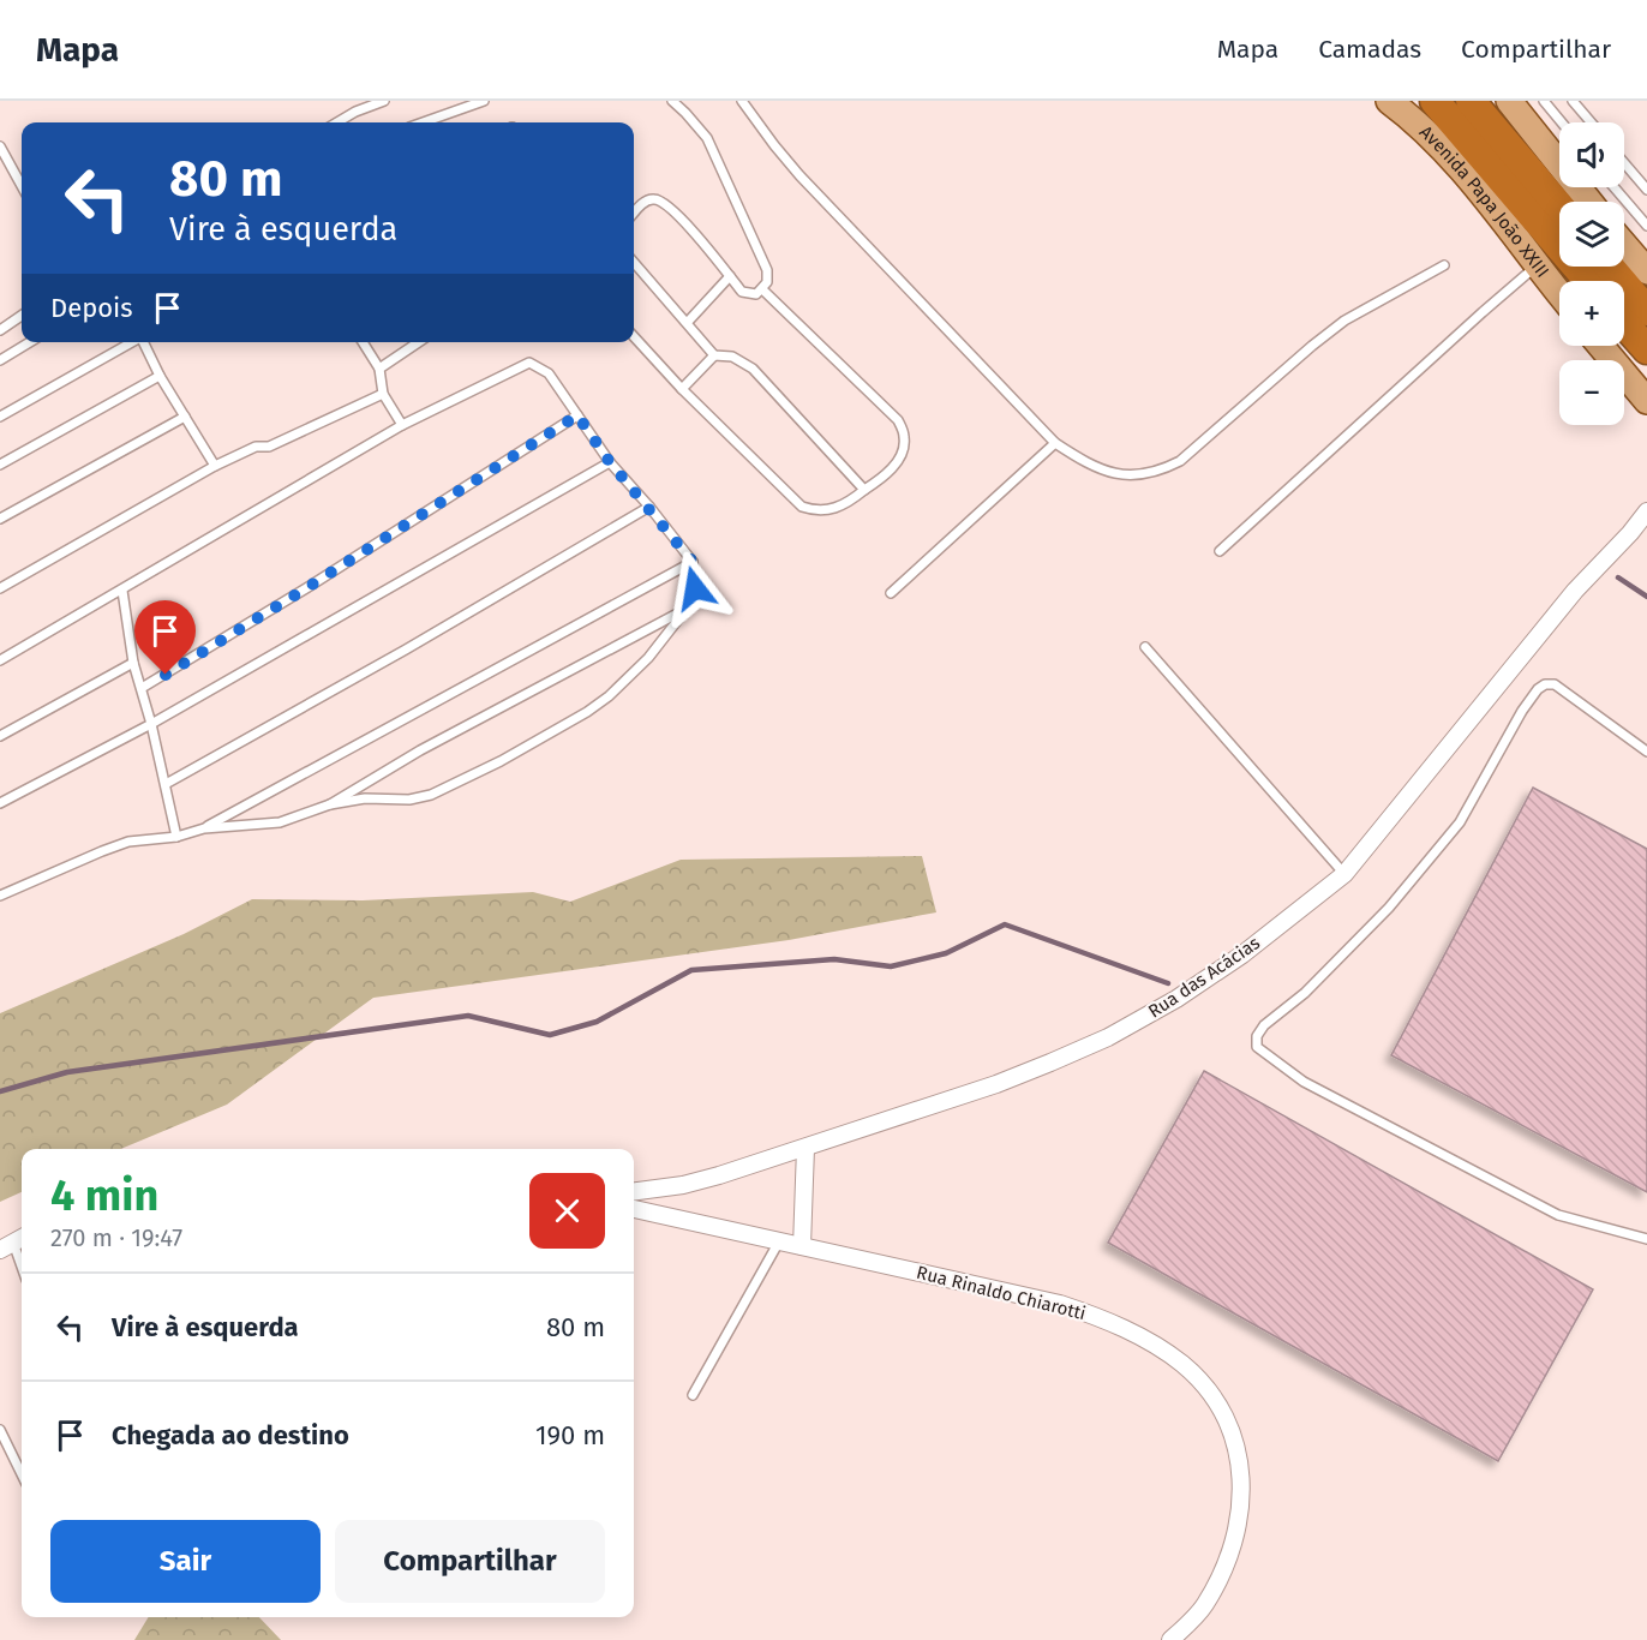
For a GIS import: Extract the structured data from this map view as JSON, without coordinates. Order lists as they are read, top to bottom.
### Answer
{
  "streets": {
    "highway": ["Avenida Papa João XXIII"],
    "street": ["Rua das Acácias", "Rua Rinaldo Chiarotti"]
  },
  "page": {
    "header": "Mapa",
    "nav": ["Mapa", "Camadas", "Compartilhar"],
    "map_buttons": ["+", "−"],
    "turn": ["80 m", "Vire à esquerda"],
    "then": "Depois",
    "heading": ["4 min", "270 m · 19:47"],
    "list": [
      {
        "name": "Vire à esquerda",
        "value": "80 m"
      },
      {
        "name": "Chegada ao destino",
        "value": "190 m"
      }
    ],
    "buttons": ["Sair", "Compartilhar"]
  }
}
